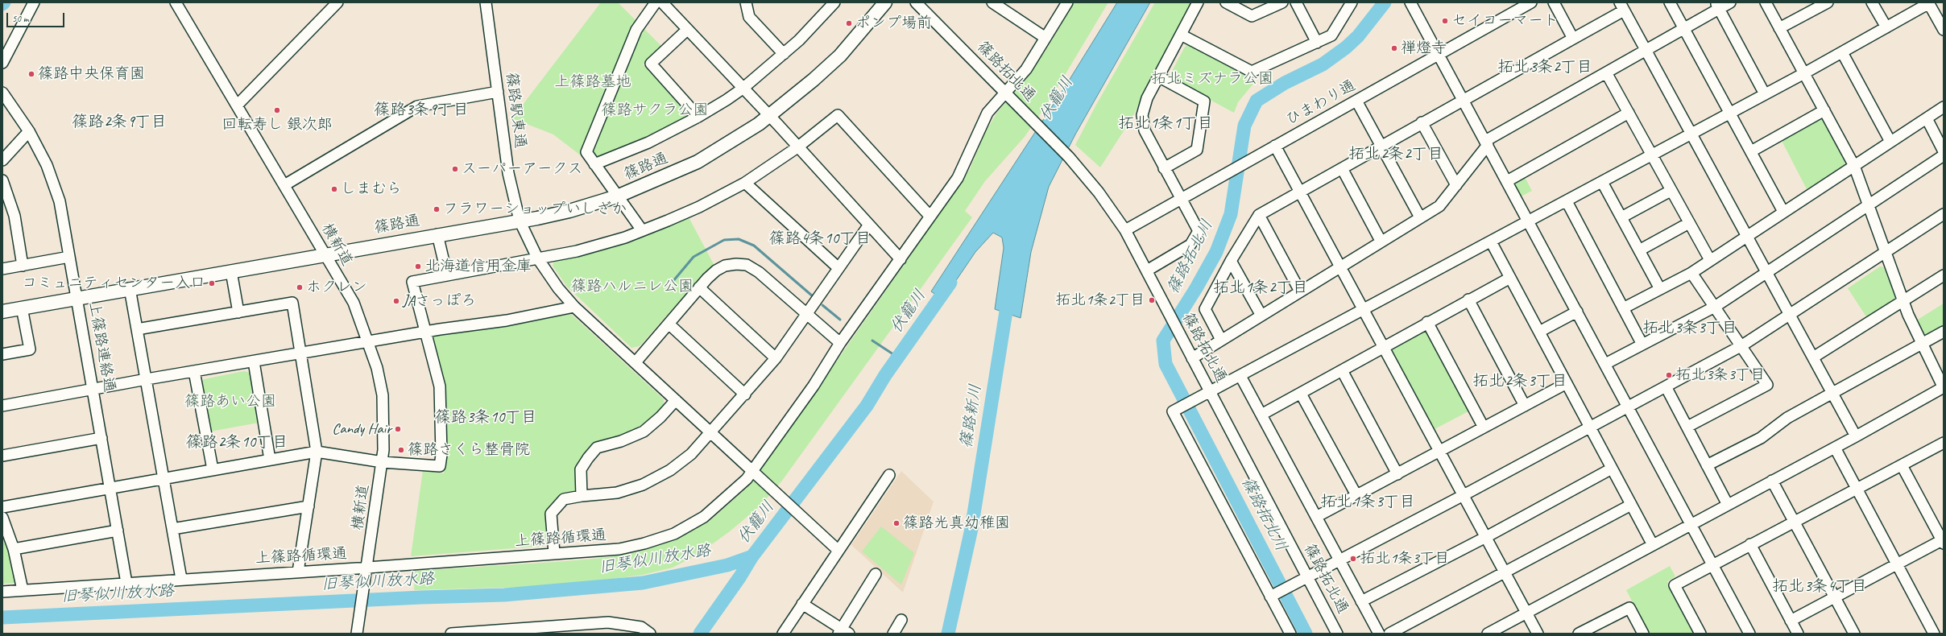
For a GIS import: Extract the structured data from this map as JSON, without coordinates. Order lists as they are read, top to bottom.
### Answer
{
  "streets": {
    "main road": ["篠路通"],
    "street": [
      "篠路拓北通",
      "ひまわり通",
      "篠路駅東通",
      "横新道",
      "上篠路連絡通",
      "上篠路循環通"
    ]
  },
  "crossings": [
    ["篠路拓北通", "ひまわり通"],
    ["篠路拓北通", "上篠路循環通"],
    ["篠路駅東通", "篠路通"],
    ["篠路通", "横新道"],
    ["篠路通", "上篠路連絡通"],
    ["横新道", "上篠路循環通"],
    ["上篠路連絡通", "上篠路循環通"]
  ],
  "districts": [
    "拓北3条2丁目",
    "篠路3条9丁目",
    "篠路2条9丁目",
    "拓北1条1丁目",
    "拓北2条2丁目",
    "篠路4条10丁目",
    "拓北1条2丁目",
    "拓北3条3丁目",
    "拓北2条3丁目",
    "篠路3条10丁目",
    "篠路2条10丁目",
    "拓北1条3丁目",
    "拓北3条4丁目"
  ],
  "water": [
    "伏籠川",
    "篠路拓北川",
    "篠路新川",
    "旧琴似川放水路"
  ],
  "parks": [
    "拓北ミズナラ公園",
    "上篠路墓地",
    "篠路サクラ公園",
    "篠路ハルニレ公園",
    "篠路あい公園"
  ],
  "places": [
    "セイコーマート",
    "ポンプ場前",
    "禅燈寺",
    "篠路中央保育園",
    "回転寿し 銀次郎",
    "スーパーアークス",
    "しまむら",
    "フラワーショップいしざか",
    "北海道信用金庫",
    "コミュニティセンター入口",
    "ホクレン",
    "拓北1条2丁目",
    "JAさっぽろ",
    "拓北3条3丁目",
    "Candy Hair",
    "篠路さくら整骨院",
    "篠路光真幼稚園",
    "拓北1条3丁目"
  ],
  "scale_bar": "50 m"
}
